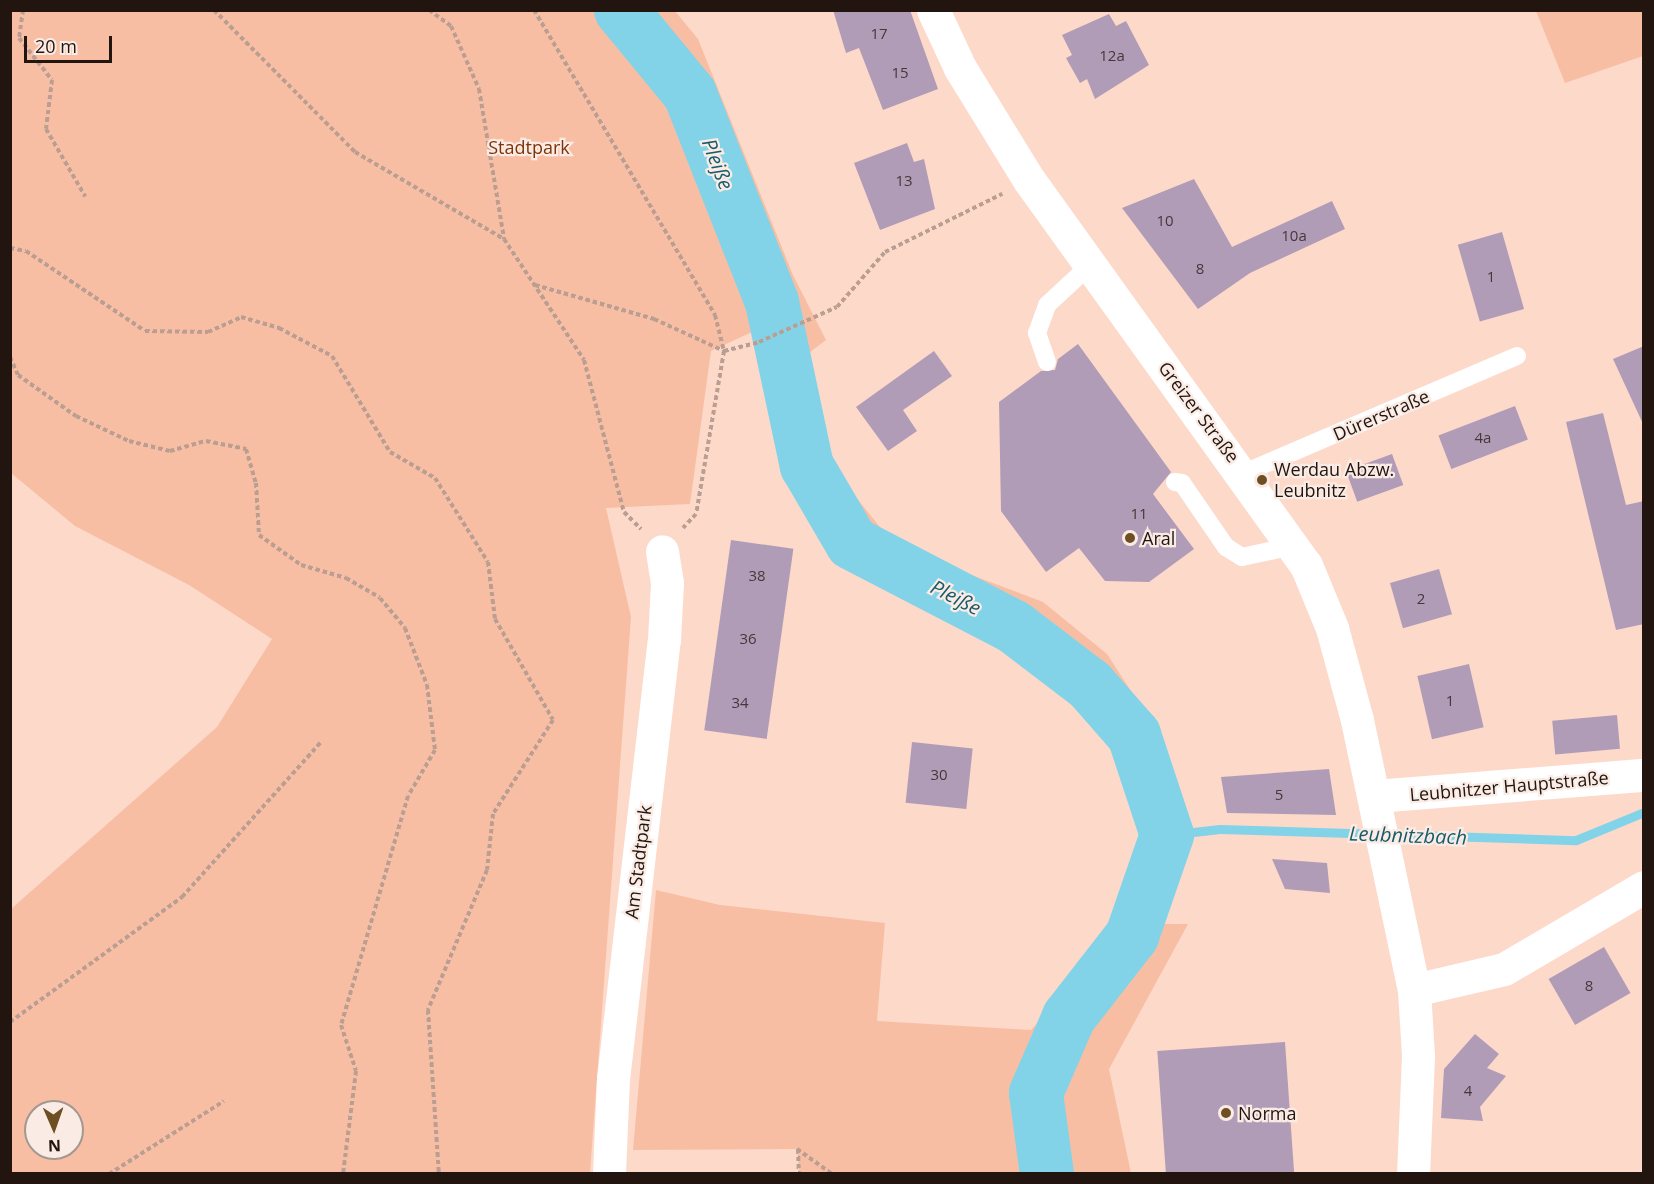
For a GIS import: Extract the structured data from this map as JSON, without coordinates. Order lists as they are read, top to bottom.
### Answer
{
  "streets": {
    "street": ["Greizer Straße", "Leubnitzer Hauptstraße", "Am Stadtpark"],
    "lane": ["Dürerstraße"]
  },
  "crossings": [
    ["Greizer Straße", "Dürerstraße"],
    ["Greizer Straße", "Leubnitzer Hauptstraße"]
  ],
  "water": ["Pleiße", "Leubnitzbach"],
  "parks": ["Stadtpark"],
  "places": ["Werdau Abzw. Leubnitz", "Aral", "Norma"],
  "house_numbers": [
    "17",
    "12a",
    "15",
    "13",
    "10",
    "10a",
    "8",
    "1",
    "4a",
    "11",
    "38",
    "2",
    "36",
    "1",
    "34",
    "30",
    "5",
    "8",
    "4"
  ],
  "scale_bar": "20 m",
  "north": "bottom"
}
